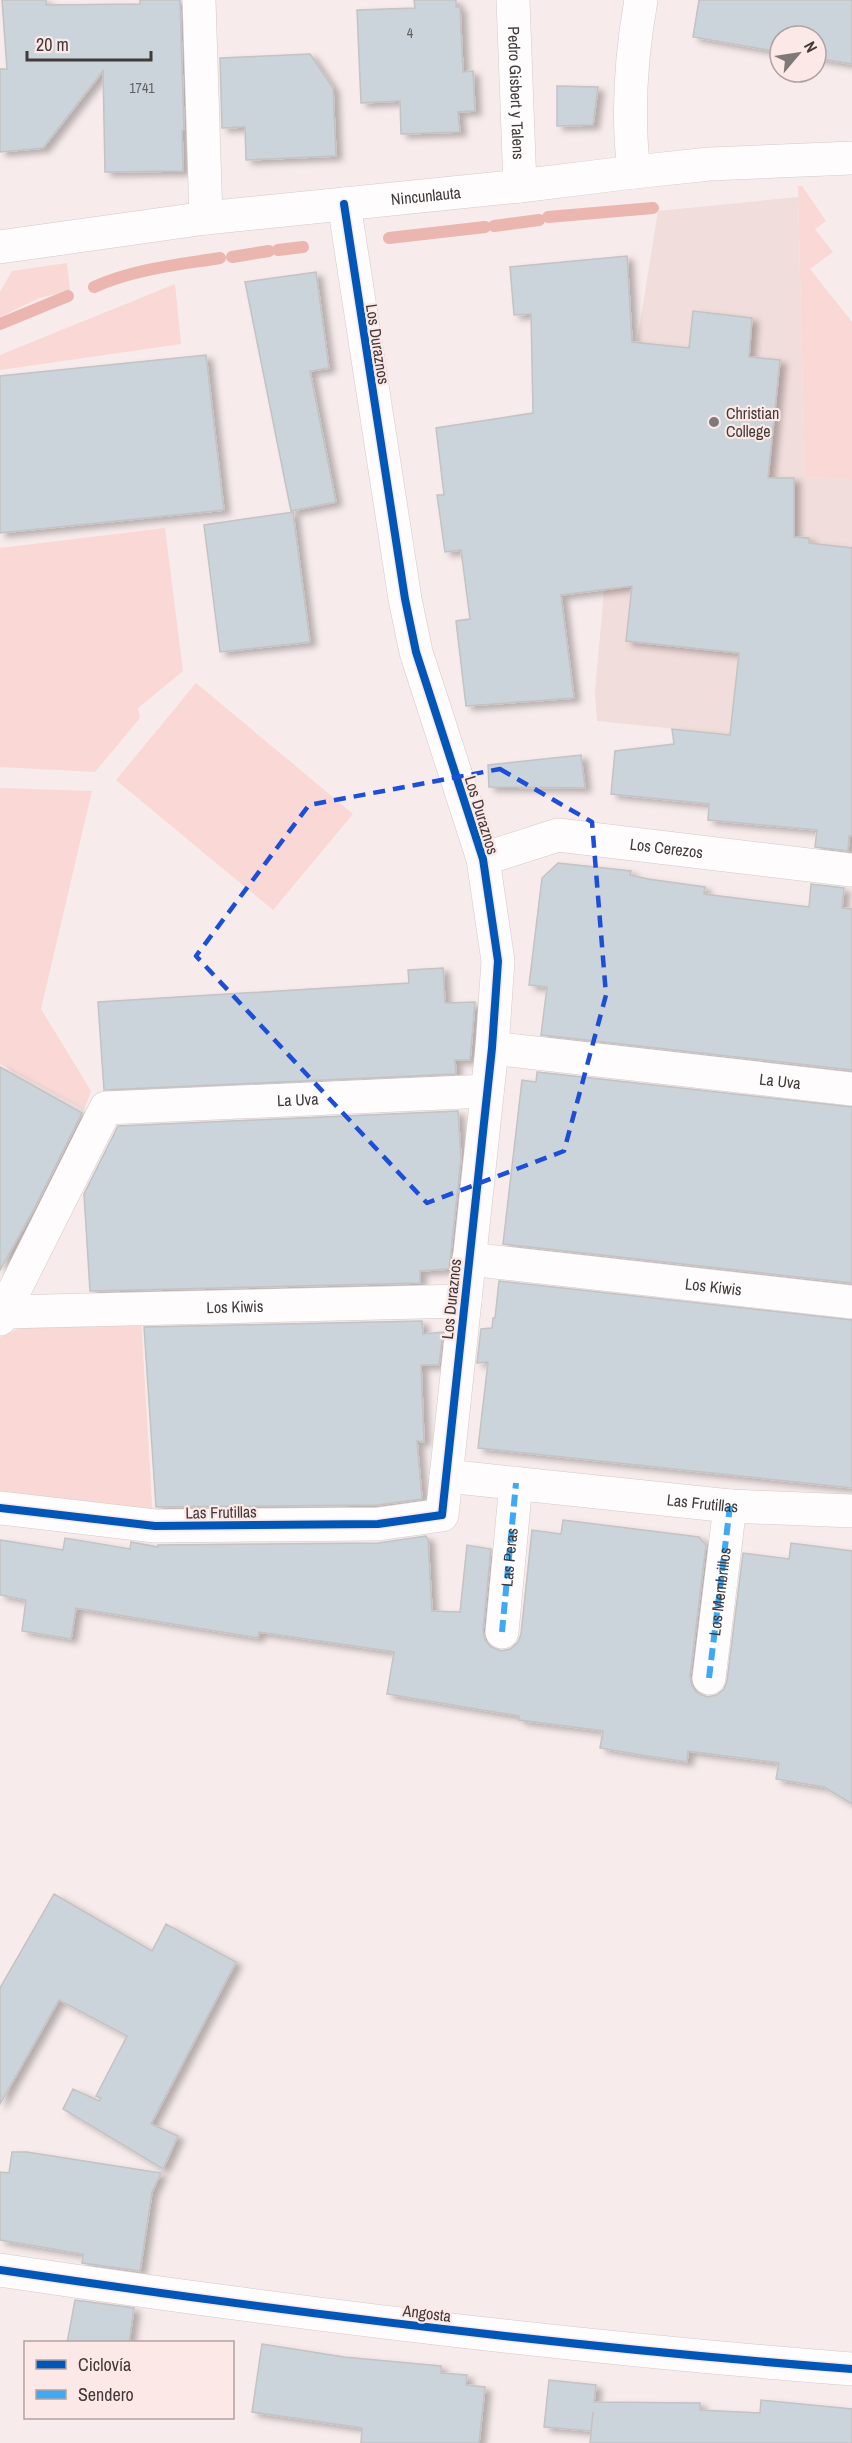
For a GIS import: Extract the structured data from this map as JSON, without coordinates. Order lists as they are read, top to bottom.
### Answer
{
  "streets": {
    "street": [
      "Pedro Gisbert y Talens",
      "Nincunlauta",
      "Los Duraznos",
      "Los Cerezos",
      "La Uva",
      "Los Kiwis",
      "Las Frutillas",
      "Las Peras",
      "Los Membrillos",
      "Angosta"
    ]
  },
  "crossings": [
    ["Pedro Gisbert y Talens", "Nincunlauta"],
    ["Nincunlauta", "Los Duraznos"],
    ["Los Duraznos", "Los Cerezos"],
    ["Los Duraznos", "La Uva"],
    ["Los Duraznos", "Los Kiwis"],
    ["Los Duraznos", "Las Frutillas"],
    ["La Uva", "Los Kiwis"],
    ["Las Frutillas", "Las Peras"],
    ["Las Frutillas", "Los Membrillos"]
  ],
  "places": ["Christian College"],
  "house_numbers": ["4", "1741"],
  "legend": ["Ciclovía", "Sendero"],
  "scale_bar": "20 m",
  "north": "top right"
}
